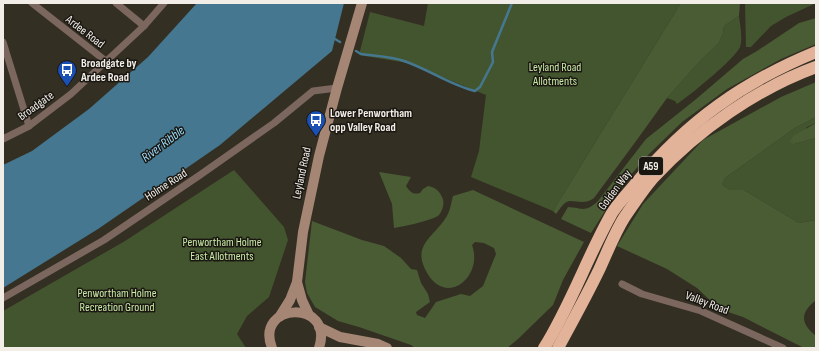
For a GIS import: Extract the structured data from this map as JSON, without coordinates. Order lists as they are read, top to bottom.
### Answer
{
  "streets": {
    "highway": ["A59", "Golden Way"],
    "main road": ["Leyland Road"],
    "street": [
      "Ardee Road",
      "Broadgate",
      "Holme Road",
      "Valley Road"
    ]
  },
  "crossings": [
    ["Ardee Road", "Broadgate"],
    ["Leyland Road", "Holme Road"]
  ],
  "water": ["River Ribble"],
  "parks": ["Leyland Road Allotments", "Penwortham Holme East Allotments", "Penwortham Holme Recreation Ground"],
  "places": {
    "bus stop": ["Broadgate by Ardee Road", "Lower Penwortham opp Valley Road"]
  }
}
